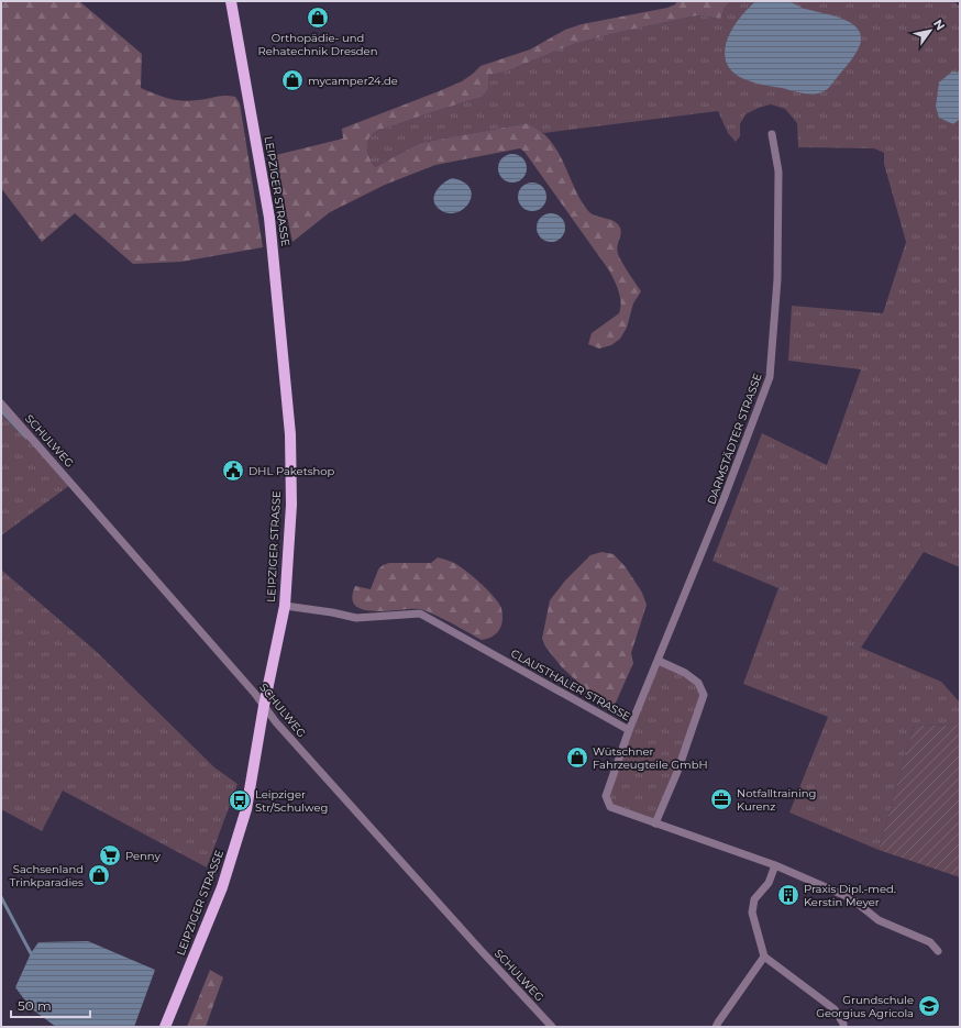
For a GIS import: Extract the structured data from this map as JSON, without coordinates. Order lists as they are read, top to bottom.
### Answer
{
  "streets": {
    "main road": ["LEIPZIGER STRASSE"],
    "street": ["DARMSTÄDTER STRASSE", "SCHULWEG", "CLAUSTHALER STRASSE"]
  },
  "crossings": [
    ["LEIPZIGER STRASSE", "SCHULWEG"],
    ["LEIPZIGER STRASSE", "CLAUSTHALER STRASSE"],
    ["DARMSTÄDTER STRASSE", "CLAUSTHALER STRASSE"]
  ],
  "places": {
    "shop": [
      "Orthopädie- und Rehatechnik Dresden",
      "mycamper24.de",
      "Wütschner Fahrzeugteile GmbH",
      "Sachsenland Trinkparadies"
    ],
    "public building": ["DHL Paketshop"],
    "office": ["Notfalltraining Kurenz"],
    "bus stop": ["Leipziger Str/Schulweg"],
    "supermarket": ["Penny"],
    "building": ["Praxis Dipl.-med. Kerstin Meyer"],
    "school or university": ["Grundschule Georgius Agricola"]
  },
  "scale_bar": "50 m",
  "north": "top right"
}
